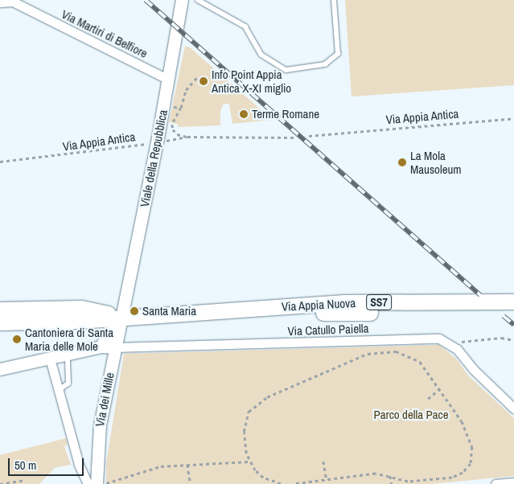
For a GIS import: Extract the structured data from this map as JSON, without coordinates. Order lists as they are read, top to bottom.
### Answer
{
  "streets": {
    "main road": ["SS7", "Via Appia Nuova"],
    "street": [
      "Via Martiri di Belfiore",
      "Viale della Repubblica",
      "Via Catullo Paiella",
      "Via dei Mille"
    ],
    "path": ["Via Appia Antica"]
  },
  "crossings": [
    ["Via Martiri di Belfiore", "Viale della Repubblica"],
    ["Via Appia Antica", "Viale della Repubblica"],
    ["Viale della Repubblica", "Via Appia Nuova"],
    ["Viale della Repubblica", "Via dei Mille"],
    ["Via Appia Nuova", "Via dei Mille"],
    ["Via Catullo Paiella", "Via dei Mille"]
  ],
  "parks": ["Parco della Pace"],
  "places": [
    "Info Point Appia Antica X-XI miglio",
    "Terme Romane",
    "La Mola Mausoleum",
    "Santa Maria",
    "Cantoniera di Santa Maria delle Mole"
  ],
  "scale_bar": "50 m"
}
